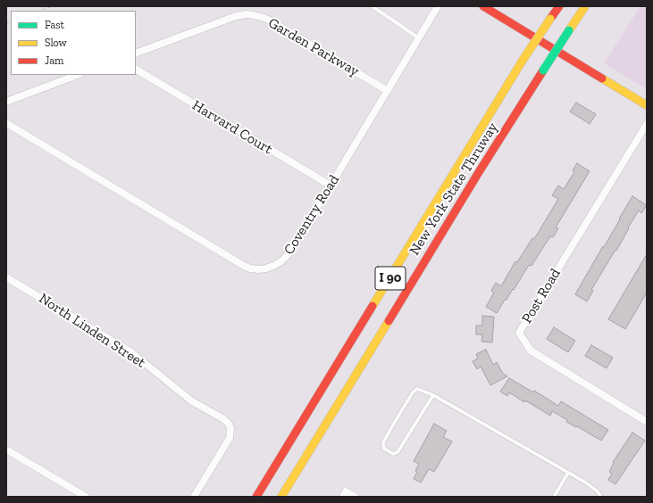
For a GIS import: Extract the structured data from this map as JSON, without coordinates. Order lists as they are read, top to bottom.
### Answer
{
  "streets": {
    "main road": ["New York State Thruway", "I 90"],
    "street": [
      "Garden Parkway",
      "Harvard Court",
      "Coventry Road",
      "Post Road",
      "North Linden Street"
    ]
  },
  "crossings": [
    ["Garden Parkway", "Coventry Road"],
    ["Harvard Court", "Coventry Road"]
  ],
  "legend": ["Fast", "Slow", "Jam"]
}
